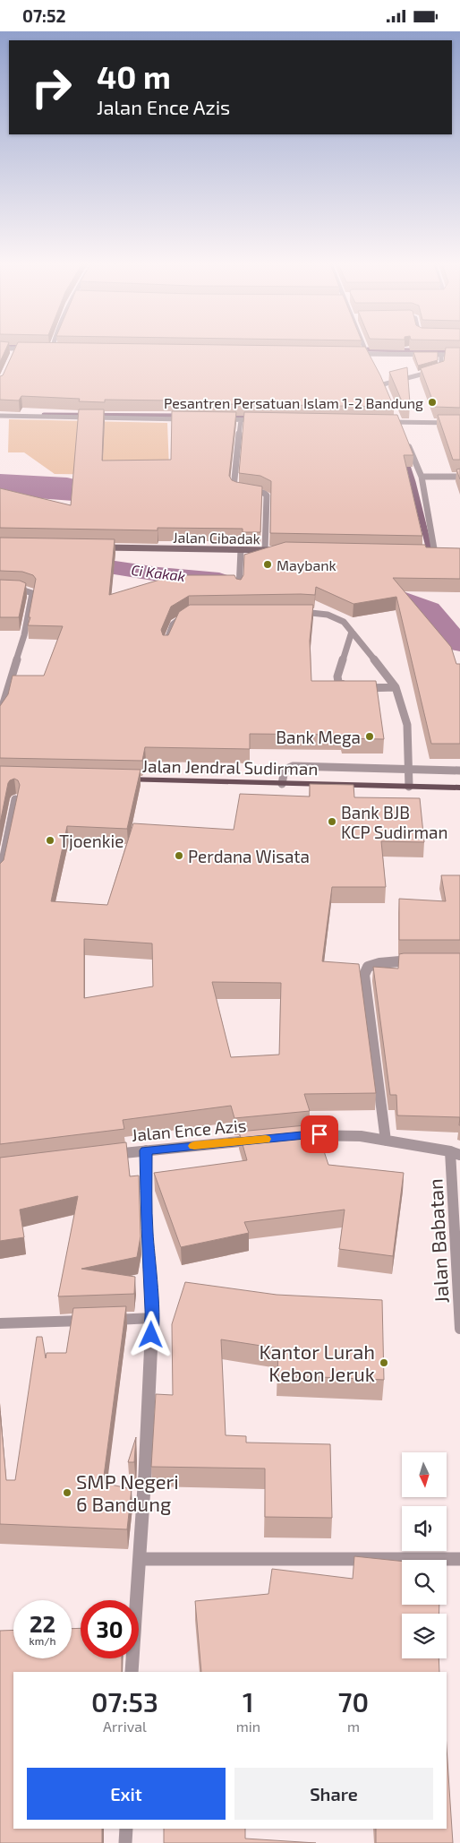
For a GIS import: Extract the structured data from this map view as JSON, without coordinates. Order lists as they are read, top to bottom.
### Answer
{
  "streets": {
    "main road": ["Jalan Cibadak", "Jalan Jendral Sudirman"],
    "street": ["Jalan Ence Azis", "Jalan Babatan"]
  },
  "water": ["Ci Kakak"],
  "places": [
    "Pesantren Persatuan Islam 1-2 Bandung",
    "Maybank",
    "Bank Mega",
    "Bank BJB KCP Sudirman",
    "Tjoenkie",
    "Perdana Wisata",
    "Kantor Lurah Kebon Jeruk",
    "SMP Negeri 6 Bandung"
  ],
  "north": "bottom",
  "page": {
    "status": "07:52",
    "turn": ["40 m", "Jalan Ence Azis"],
    "speed": "22 km/h",
    "limit": "30",
    "eta": [
      "07:53",
      "Arrival",
      "1",
      "min",
      "70",
      "m"
    ],
    "buttons": ["Exit", "Share"]
  }
}
